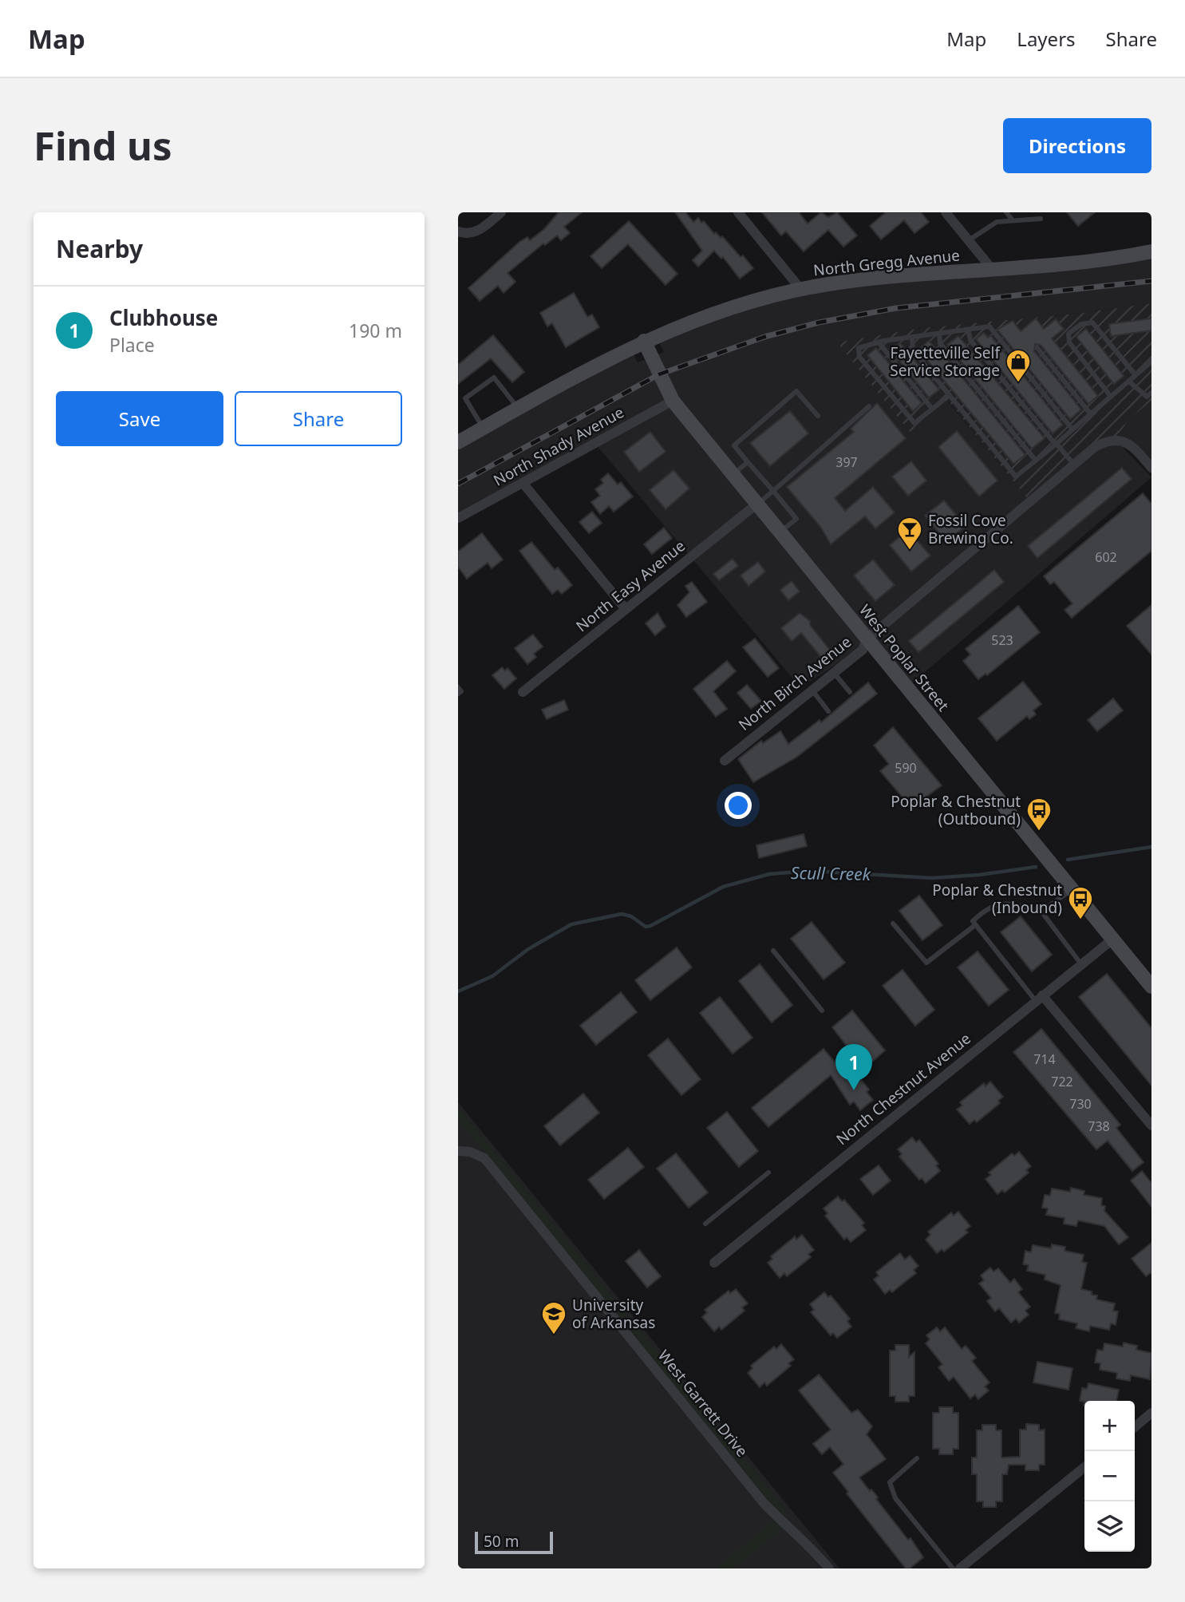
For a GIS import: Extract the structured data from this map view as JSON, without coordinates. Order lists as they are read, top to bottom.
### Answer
{
  "streets": {
    "street": [
      "North Gregg Avenue",
      "North Shady Avenue",
      "North Easy Avenue",
      "West Poplar Street",
      "North Birch Avenue",
      "North Chestnut Avenue",
      "West Garrett Drive"
    ]
  },
  "crossings": [
    ["North Gregg Avenue", "West Poplar Street"],
    ["North Shady Avenue", "West Poplar Street"],
    ["North Easy Avenue", "West Poplar Street"],
    ["West Poplar Street", "North Birch Avenue"],
    ["West Poplar Street", "North Chestnut Avenue"]
  ],
  "water": ["Scull Creek"],
  "places": {
    "shop": ["Fayetteville Self Service Storage"],
    "bar": ["Fossil Cove Brewing Co."],
    "bus stop": ["Poplar & Chestnut (Outbound)", "Poplar & Chestnut (Inbound)"],
    "school or university": ["University of Arkansas"]
  },
  "house_numbers": [
    "397",
    "602",
    "523",
    "590",
    "714",
    "722",
    "730",
    "738"
  ],
  "scale_bar": "50 m",
  "page": {
    "header": "Map",
    "nav": ["Map", "Layers", "Share"],
    "buttons": [
      "Directions",
      ["Save", "Share"]
    ],
    "title": "Find us",
    "heading": "Nearby",
    "list": [
      {
        "mark": "1",
        "name": "Clubhouse",
        "note": "Place",
        "value": "190 m"
      }
    ],
    "pins": "1",
    "map_buttons": ["+", "−"],
    "scale": "50 m"
  }
}
